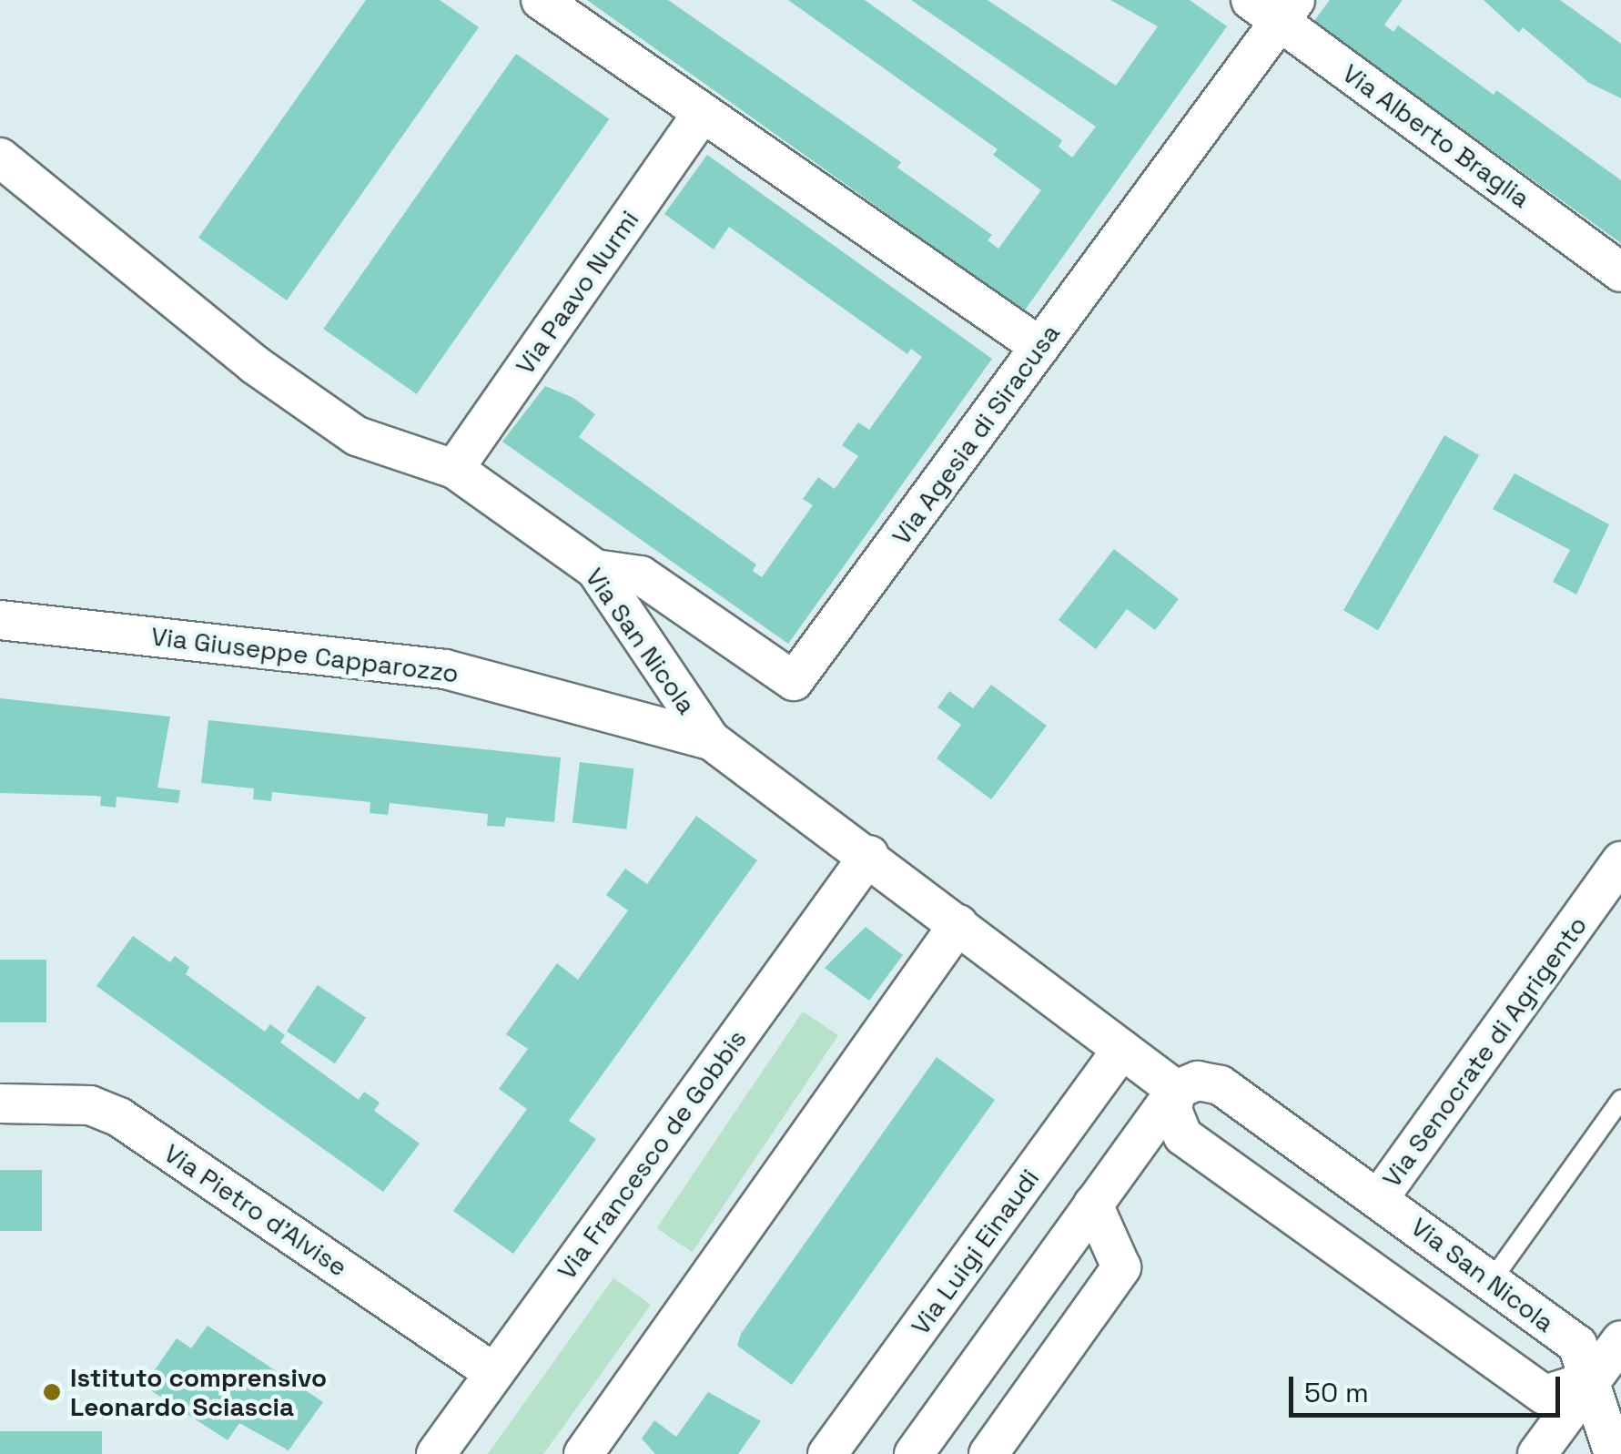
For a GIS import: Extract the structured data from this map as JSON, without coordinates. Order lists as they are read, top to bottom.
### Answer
{
  "streets": {
    "street": [
      "Via Alberto Braglia",
      "Via Paavo Nurmi",
      "Via Agesia di Siracusa",
      "Via San Nicola",
      "Via Giuseppe Capparozzo",
      "Via Senocrate di Agrigento",
      "Via Francesco de Gobbis",
      "Via Pietro d'Alvise",
      "Via Luigi Einaudi"
    ]
  },
  "crossings": [
    ["Via Alberto Braglia", "Via Agesia di Siracusa"],
    ["Via Paavo Nurmi", "Via San Nicola"],
    ["Via Agesia di Siracusa", "Via San Nicola"],
    ["Via San Nicola", "Via Giuseppe Capparozzo"],
    ["Via San Nicola", "Via Senocrate di Agrigento"],
    ["Via San Nicola", "Via Francesco de Gobbis"],
    ["Via San Nicola", "Via Luigi Einaudi"],
    ["Via Francesco de Gobbis", "Via Pietro d'Alvise"]
  ],
  "places": ["Istituto comprensivo Leonardo Sciascia"],
  "scale_bar": "50 m"
}
